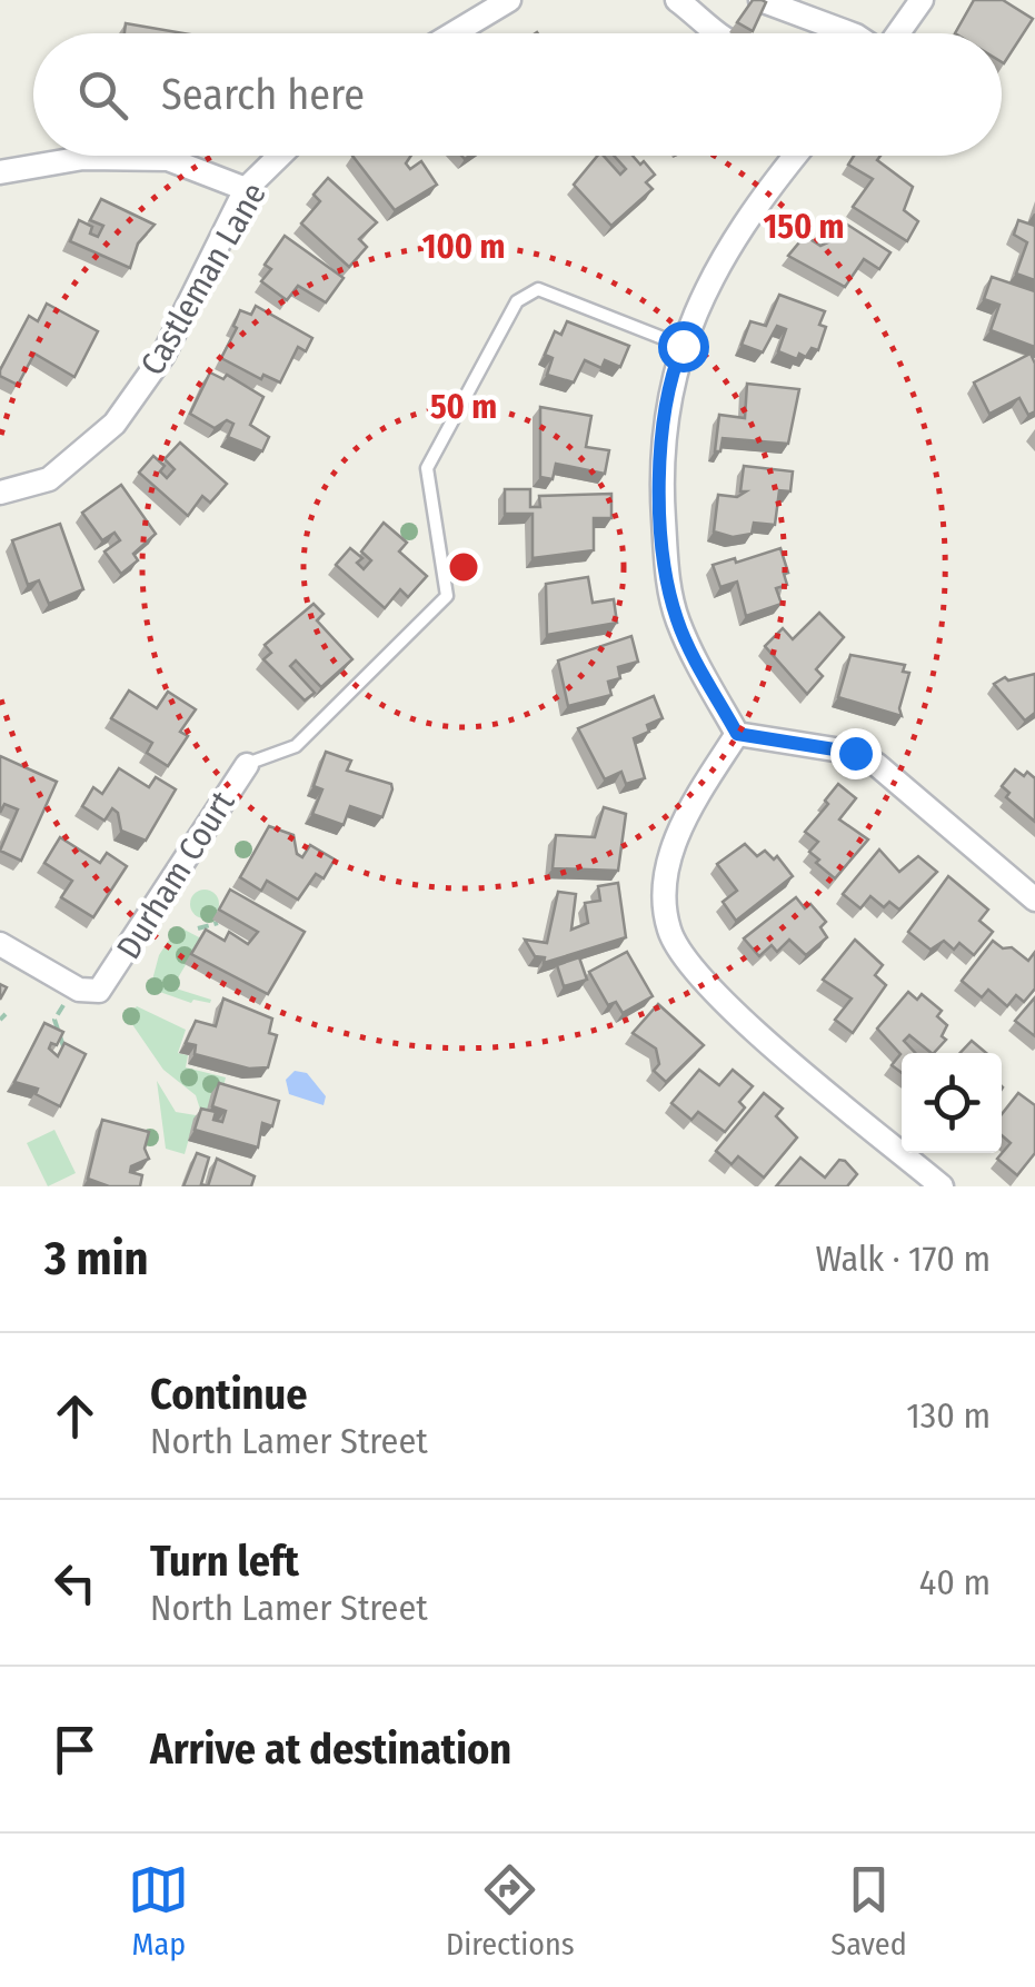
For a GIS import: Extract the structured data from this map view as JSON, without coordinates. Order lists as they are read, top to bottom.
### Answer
{
  "streets": {
    "street": ["Castleman Lane", "Durham Court"]
  },
  "page": {
    "search": "Search here",
    "heading": ["3 min", "Walk · 170 m"],
    "list": [
      ["Continue", "North Lamer Street", "130 m"],
      ["Turn left", "North Lamer Street", "40 m"],
      "Arrive at destination"
    ],
    "nav": ["Map", "Directions", "Saved"]
  },
  "rings": ["150 m", "100 m", "50 m"]
}
